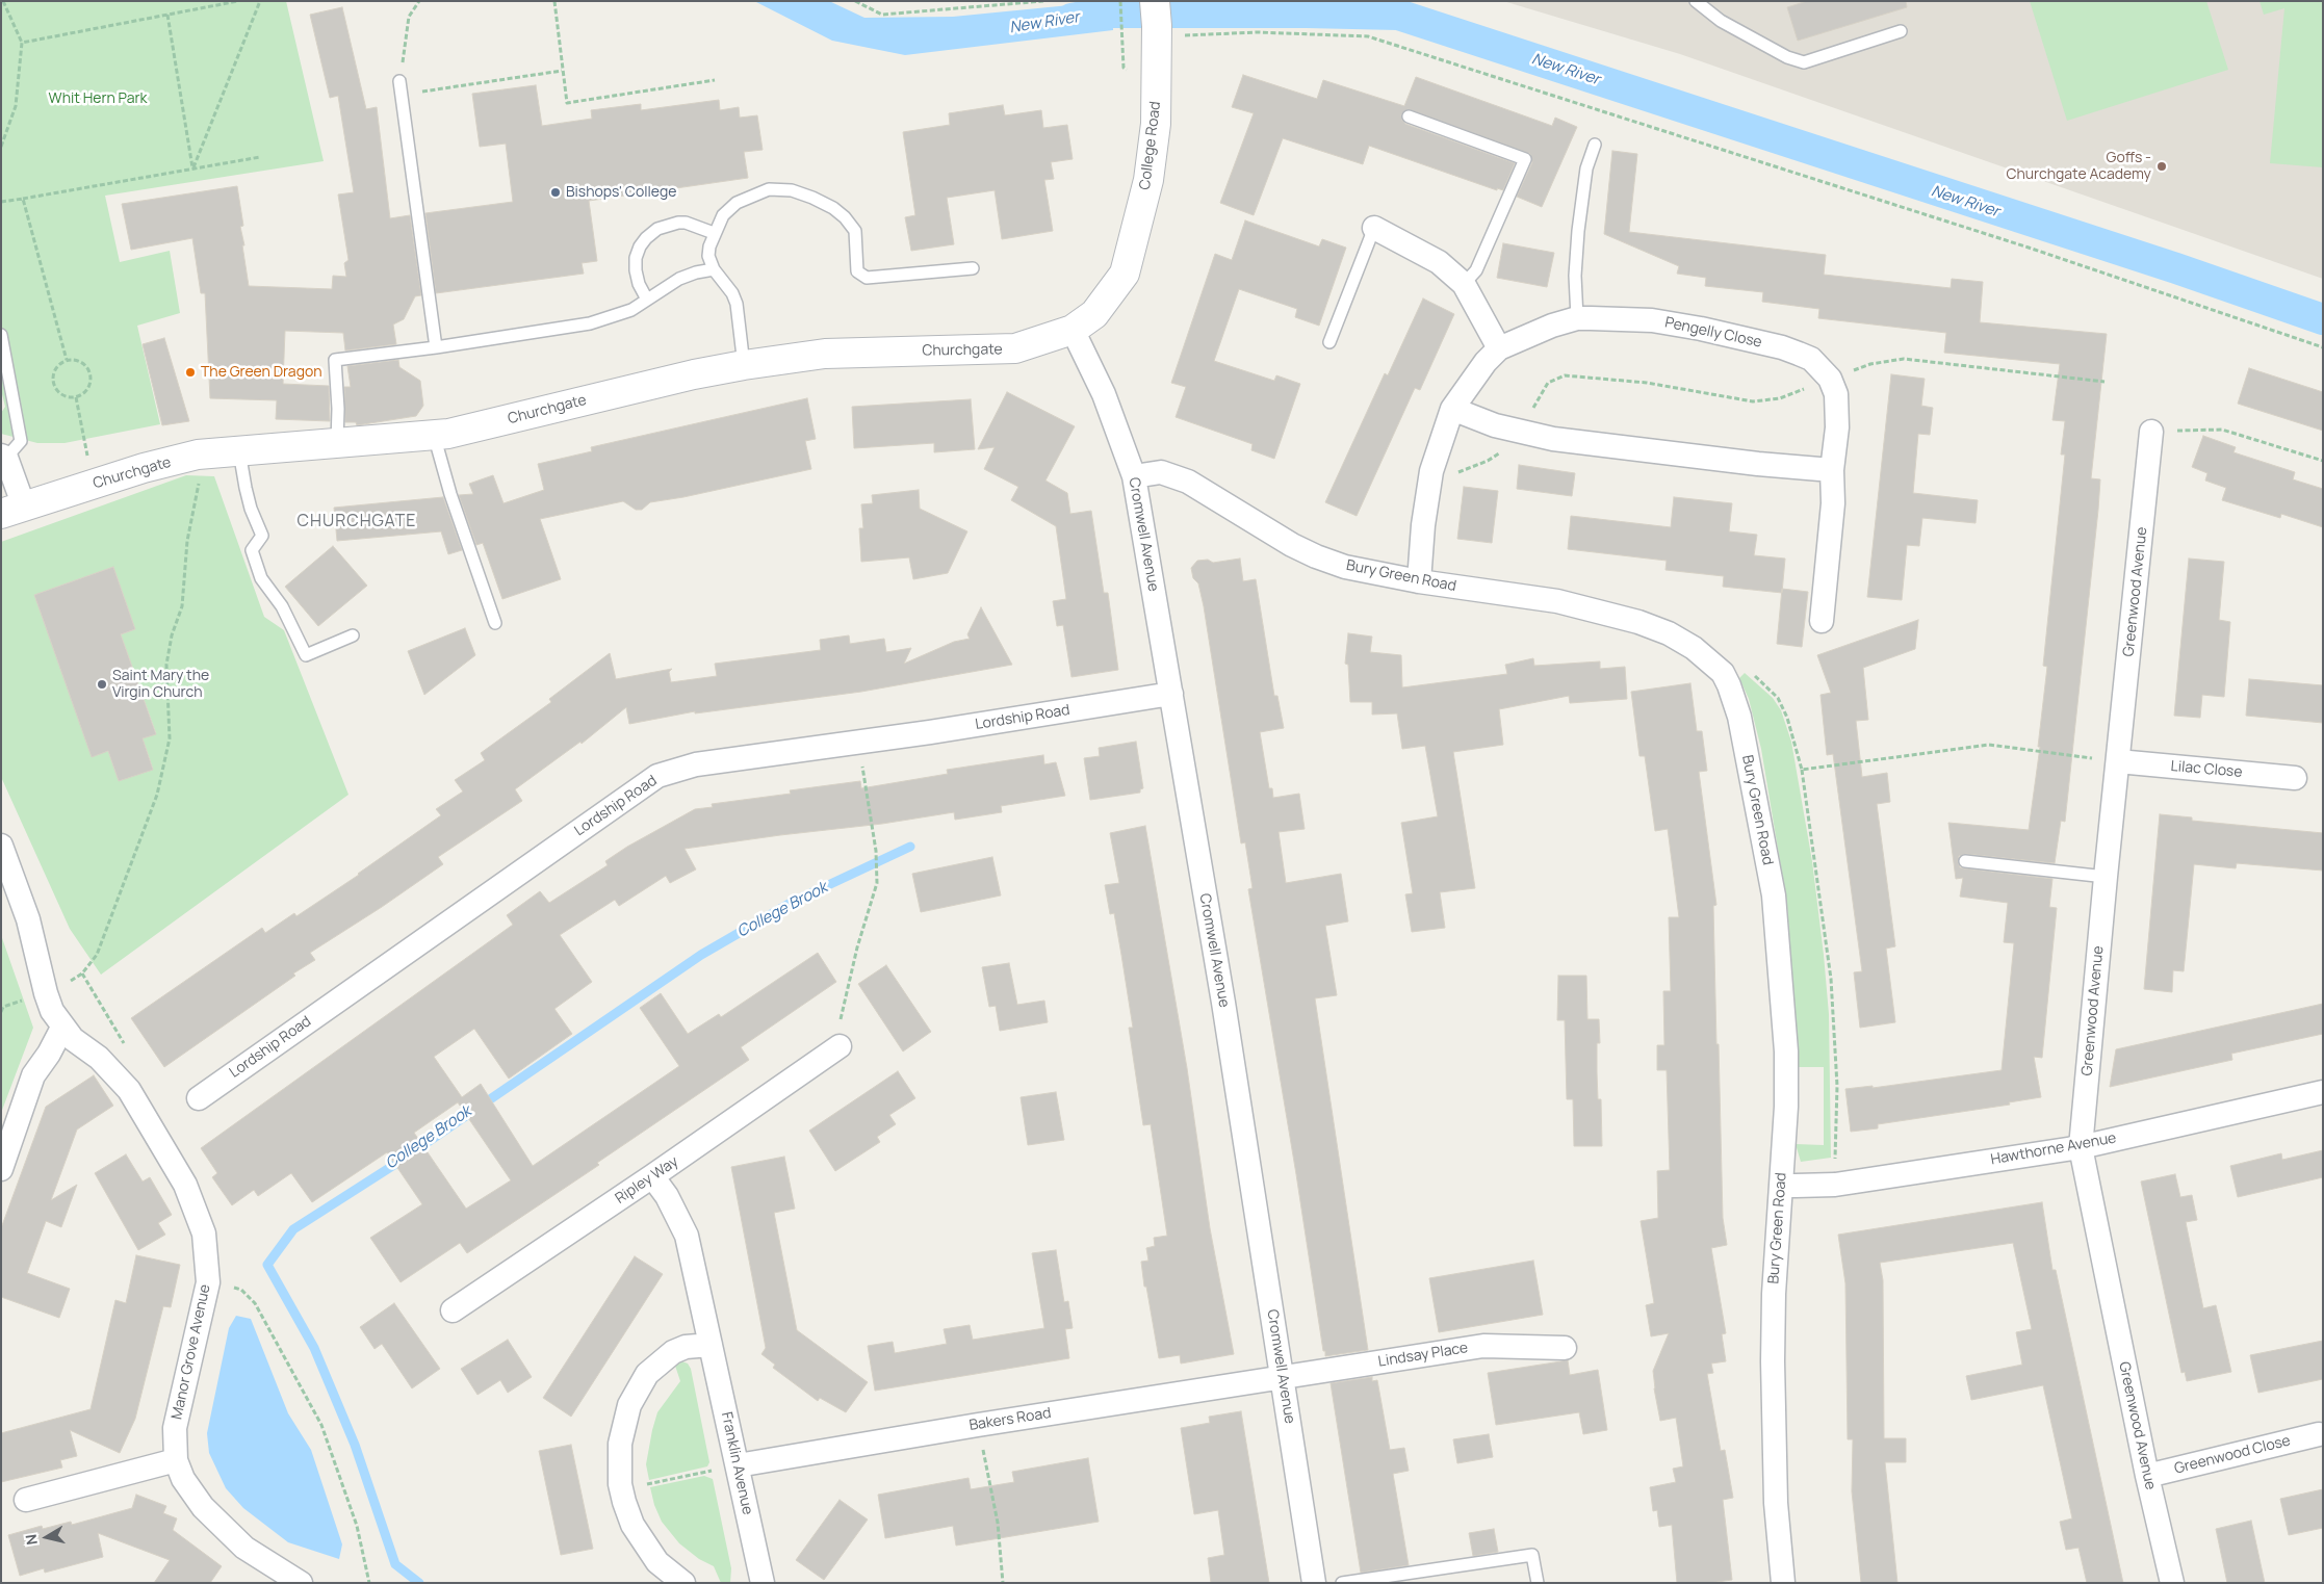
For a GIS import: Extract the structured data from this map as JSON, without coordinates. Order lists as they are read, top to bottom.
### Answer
{
  "streets": {
    "street": [
      "College Road",
      "Pengelly Close",
      "Churchgate",
      "Cromwell Avenue",
      "Bury Green Road",
      "Greenwood Avenue",
      "Lordship Road",
      "Lilac Close",
      "Hawthorne Avenue",
      "Ripley Way",
      "Manor Grove Avenue",
      "Lindsay Place",
      "Bakers Road",
      "Greenwood Close",
      "Franklin Avenue"
    ]
  },
  "crossings": [
    ["College Road", "Churchgate"],
    ["College Road", "Cromwell Avenue"],
    ["Pengelly Close", "Bury Green Road"],
    ["Churchgate", "Cromwell Avenue"],
    ["Cromwell Avenue", "Bury Green Road"],
    ["Cromwell Avenue", "Lordship Road"],
    ["Cromwell Avenue", "Lindsay Place"],
    ["Cromwell Avenue", "Bakers Road"],
    ["Bury Green Road", "Hawthorne Avenue"],
    ["Greenwood Avenue", "Lilac Close"],
    ["Greenwood Avenue", "Hawthorne Avenue"],
    ["Greenwood Avenue", "Greenwood Close"],
    ["Ripley Way", "Franklin Avenue"],
    ["Lindsay Place", "Bakers Road"],
    ["Bakers Road", "Franklin Avenue"]
  ],
  "districts": ["CHURCHGATE"],
  "water": ["New River", "College Brook"],
  "parks": ["Whit Hern Park"],
  "places": [
    "Goffs - Churchgate Academy",
    "Bishops' College",
    "The Green Dragon",
    "Saint Mary the Virgin Church"
  ],
  "north": "left"
}
